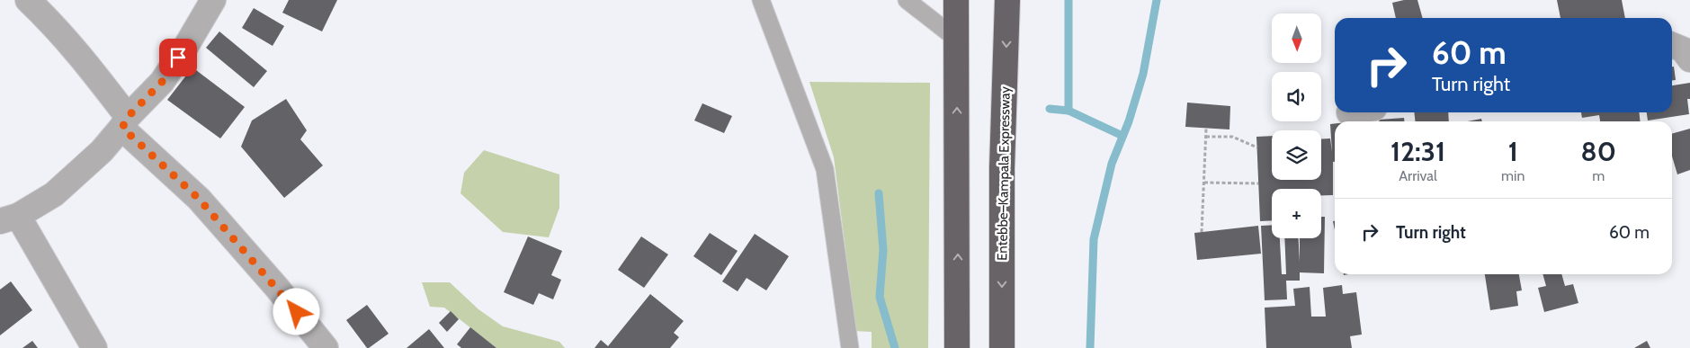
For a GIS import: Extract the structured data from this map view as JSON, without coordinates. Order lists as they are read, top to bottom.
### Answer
{
  "streets": {
    "highway": ["Entebbe–Kampala Expressway"]
  },
  "north": "bottom",
  "page": {
    "map_buttons": "+",
    "turn": ["60 m", "Turn right"],
    "eta": [
      "12:31",
      "Arrival",
      "1",
      "min",
      "80",
      "m"
    ],
    "list": [
      {
        "name": "Turn right",
        "value": "60 m"
      }
    ]
  }
}
